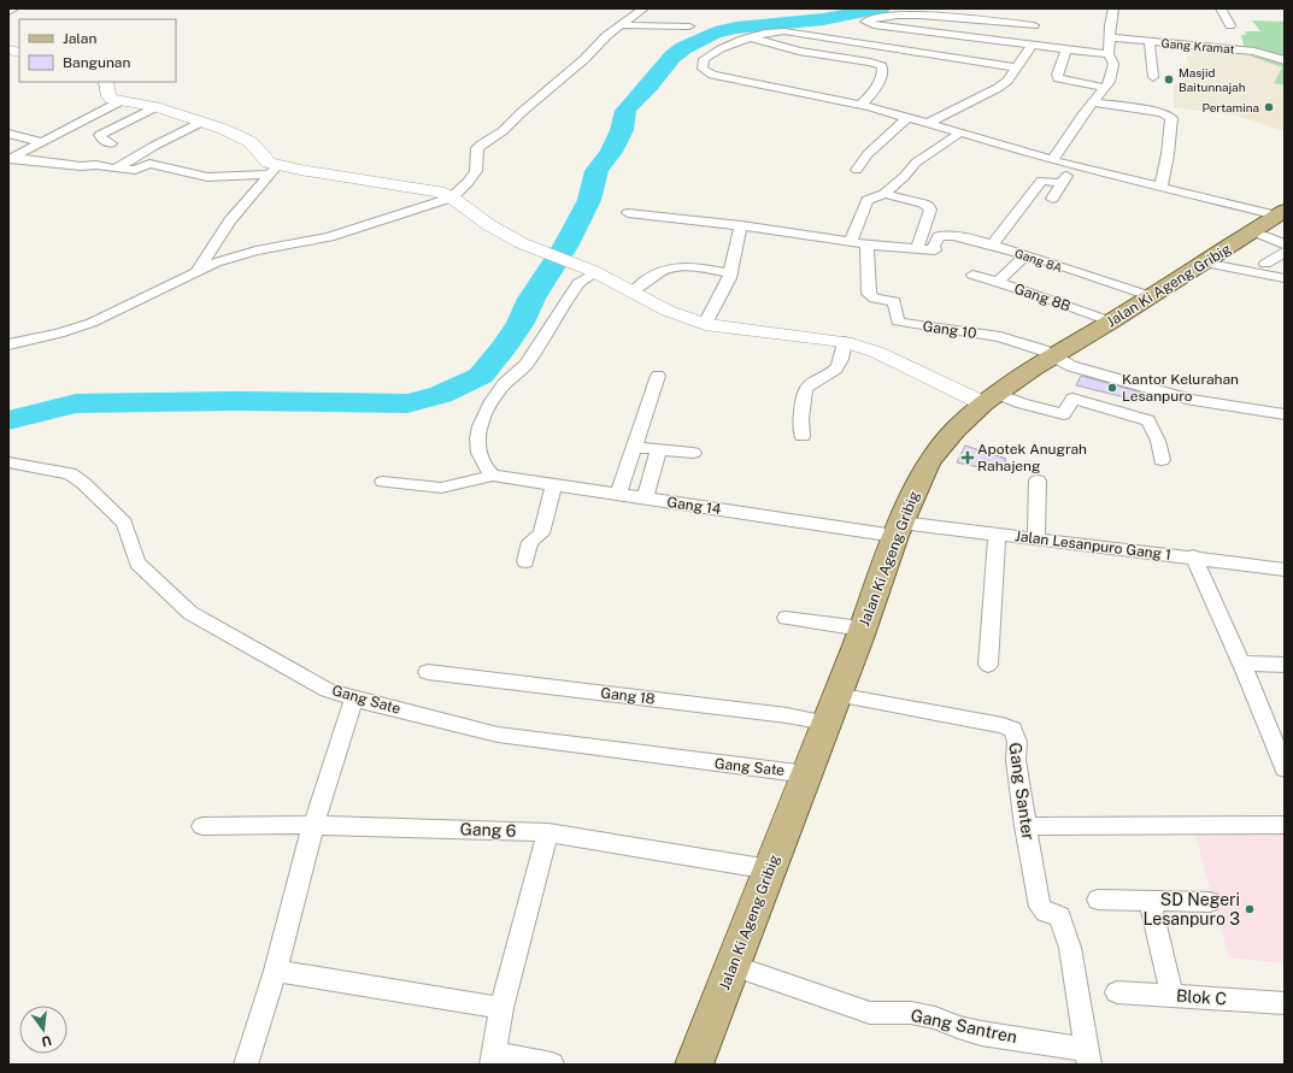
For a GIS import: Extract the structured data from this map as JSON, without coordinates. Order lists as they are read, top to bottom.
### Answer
{
  "streets": {
    "main road": ["Jalan Ki Ageng Gribig"],
    "street": [
      "Gang Kramat",
      "Gang 8A",
      "Gang 8B",
      "Gang 10",
      "Gang 14",
      "Jalan Lesanpuro Gang 1",
      "Gang 18",
      "Gang Sate",
      "Gang Santer",
      "Gang 6",
      "Blok C",
      "Gang Santren"
    ]
  },
  "crossings": [
    ["Gang 8A", "Jalan Ki Ageng Gribig"],
    ["Jalan Ki Ageng Gribig", "Gang 8B"],
    ["Jalan Ki Ageng Gribig", "Gang 10"],
    ["Jalan Ki Ageng Gribig", "Gang 14"],
    ["Jalan Ki Ageng Gribig", "Jalan Lesanpuro Gang 1"],
    ["Jalan Ki Ageng Gribig", "Gang 18"],
    ["Jalan Ki Ageng Gribig", "Gang Sate"],
    ["Jalan Ki Ageng Gribig", "Gang Santer"],
    ["Jalan Ki Ageng Gribig", "Gang 6"],
    ["Jalan Ki Ageng Gribig", "Gang Santren"],
    ["Gang 14", "Jalan Lesanpuro Gang 1"],
    ["Gang Santer", "Gang Santren"]
  ],
  "places": {
    "other": [
      "Masjid Baitunnajah",
      "Pertamina",
      "Kantor Kelurahan Lesanpuro",
      "SD Negeri Lesanpuro 3"
    ],
    "health": ["Apotek Anugrah Rahajeng"]
  },
  "legend": ["Jalan", "Bangunan"],
  "north": "bottom"
}
